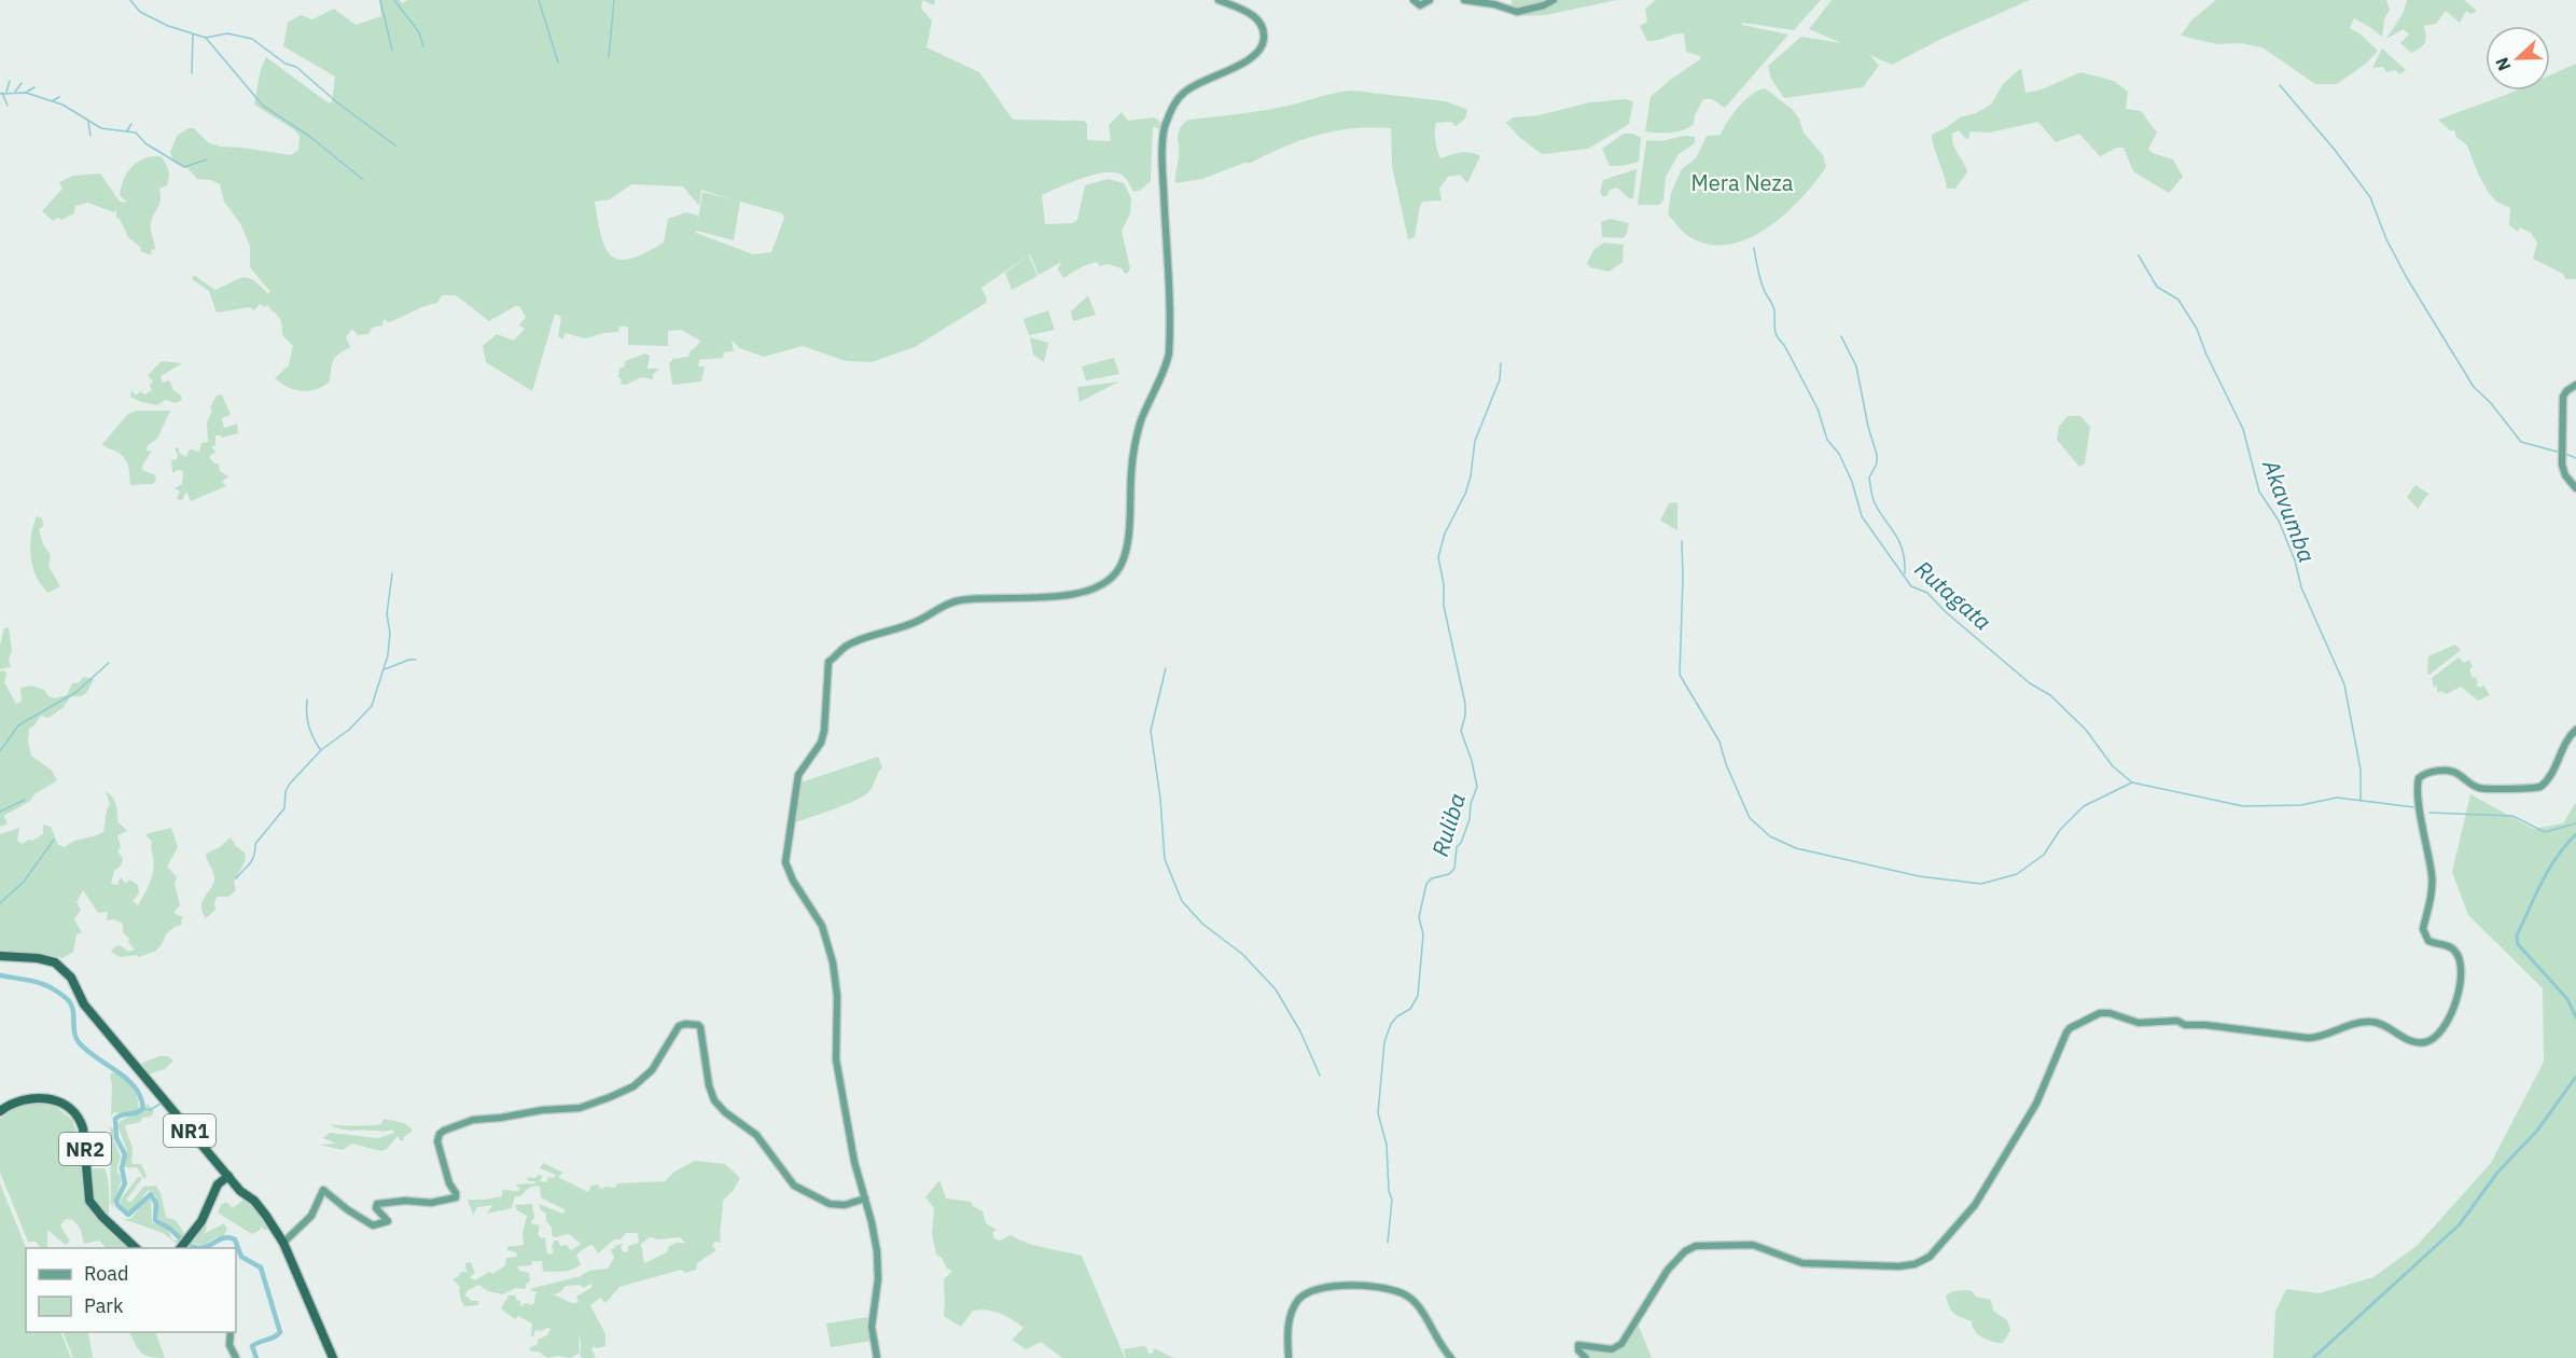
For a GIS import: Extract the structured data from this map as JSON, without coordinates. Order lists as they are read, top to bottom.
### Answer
{
  "streets": {
    "highway": ["NR1", "NR2"]
  },
  "water": ["Akavumba", "Rutagata", "Ruliba"],
  "parks": ["Mera Neza"],
  "legend": ["Road", "Park"],
  "north": "left"
}
